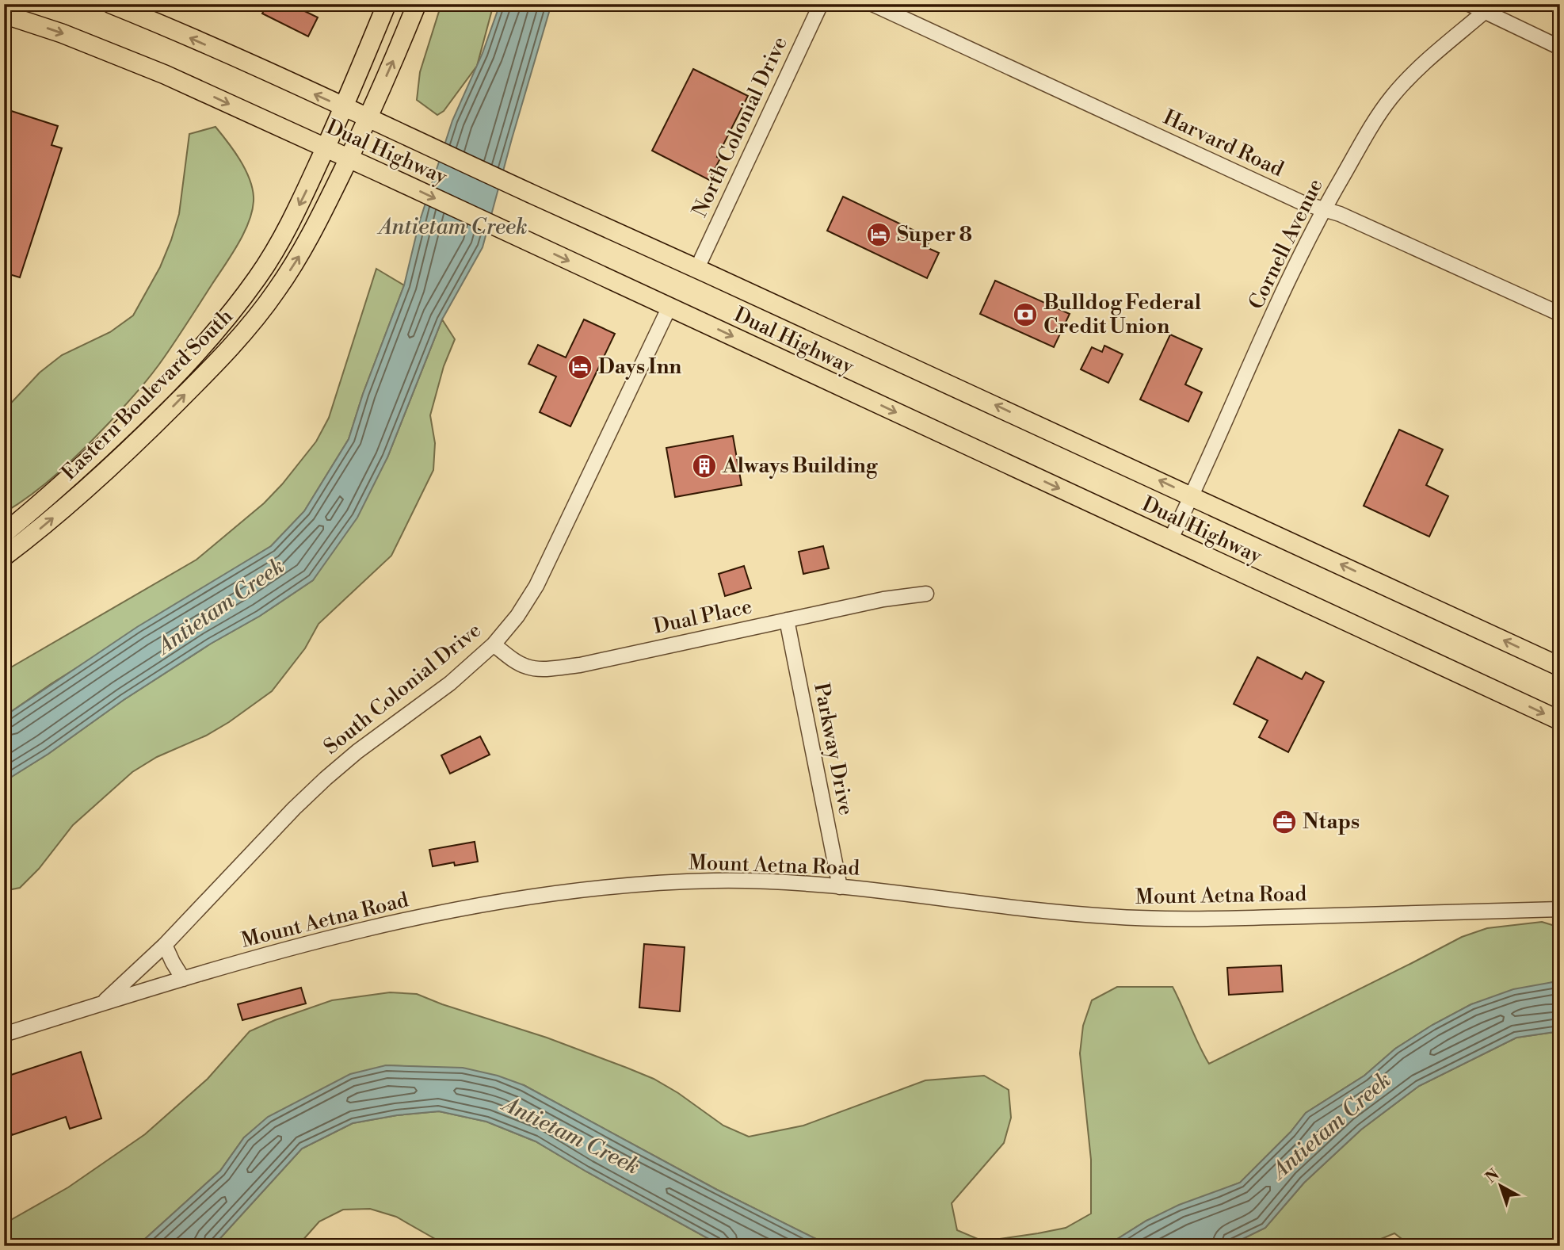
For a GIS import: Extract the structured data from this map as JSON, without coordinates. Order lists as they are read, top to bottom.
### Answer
{
  "streets": {
    "main road": ["Dual Highway", "Eastern Boulevard South"],
    "street": [
      "North Colonial Drive",
      "Harvard Road",
      "Cornell Avenue",
      "Dual Place",
      "South Colonial Drive",
      "Parkway Drive",
      "Mount Aetna Road"
    ]
  },
  "crossings": [
    ["North Colonial Drive", "Dual Highway"],
    ["Harvard Road", "Cornell Avenue"],
    ["Dual Highway", "Cornell Avenue"],
    ["Dual Highway", "Eastern Boulevard South"],
    ["Dual Highway", "South Colonial Drive"],
    ["Dual Place", "South Colonial Drive"],
    ["Dual Place", "Parkway Drive"],
    ["South Colonial Drive", "Mount Aetna Road"],
    ["Parkway Drive", "Mount Aetna Road"]
  ],
  "water": ["Antietam Creek"],
  "places": {
    "hotel": ["Super 8", "Days Inn"],
    "bank": ["Bulldog Federal Credit Union"],
    "building": ["Always Building"],
    "office": ["Ntaps"]
  },
  "north": "top left"
}
